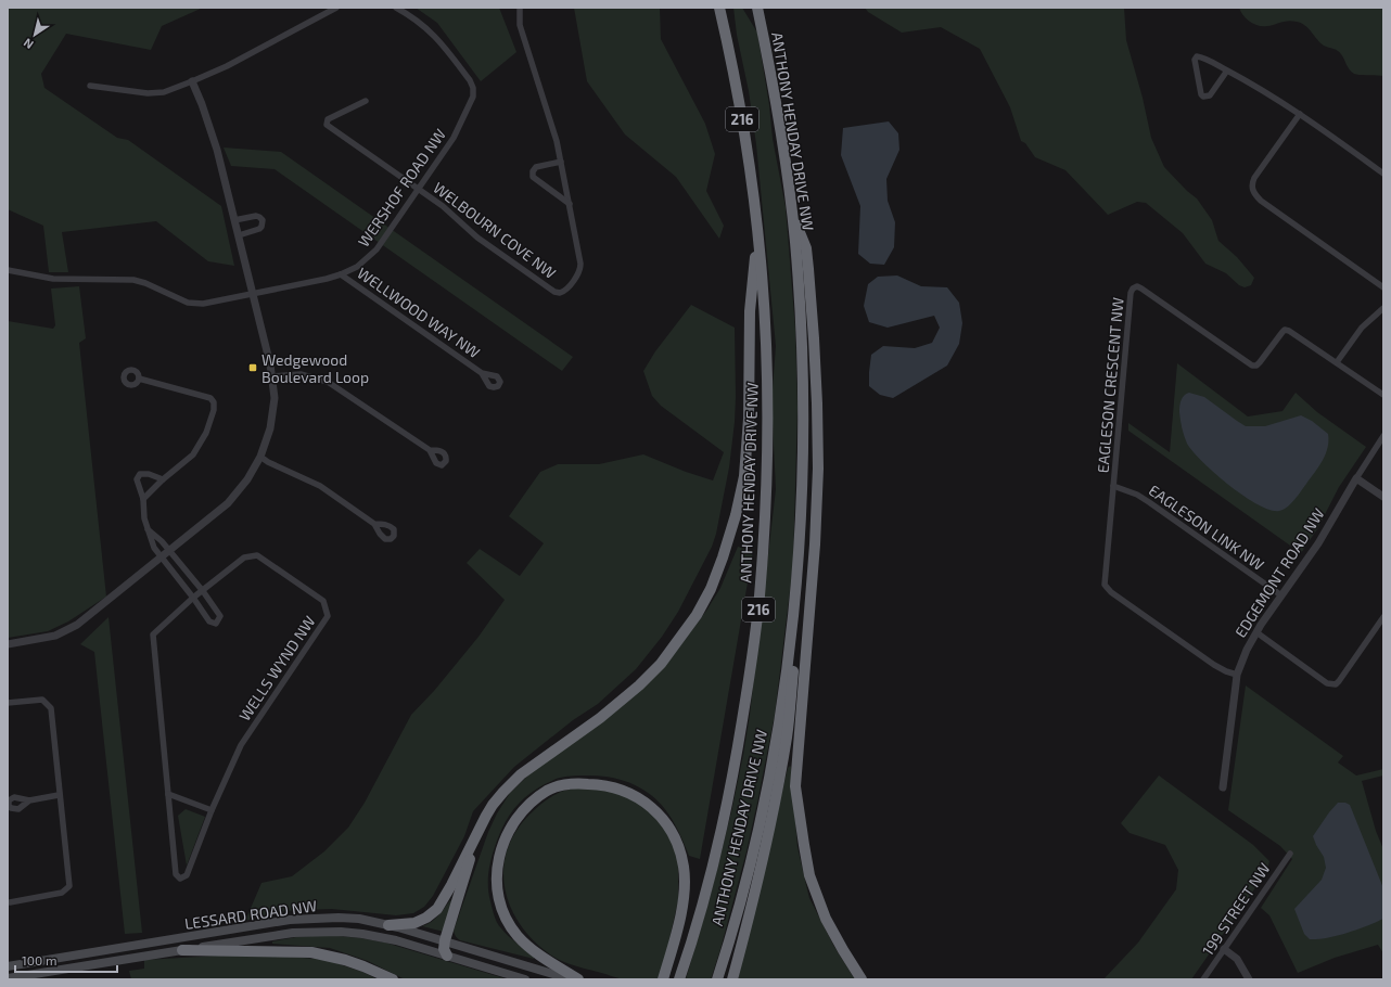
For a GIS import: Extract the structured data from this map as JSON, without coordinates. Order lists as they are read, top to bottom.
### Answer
{
  "streets": {
    "highway": ["216", "ANTHONY HENDAY DRIVE NW"],
    "main road": ["LESSARD ROAD NW"],
    "street": [
      "WERSHOF ROAD NW",
      "WELBOURN COVE NW",
      "WELLWOOD WAY NW",
      "EAGLESON CRESCENT NW",
      "EAGLESON LINK NW",
      "EDGEMONT ROAD NW",
      "WELLS WYND NW",
      "199 STREET NW"
    ]
  },
  "crossings": [
    ["WERSHOF ROAD NW", "WELBOURN COVE NW"],
    ["WERSHOF ROAD NW", "WELLWOOD WAY NW"],
    ["EAGLESON CRESCENT NW", "EAGLESON LINK NW"],
    ["EAGLESON CRESCENT NW", "EDGEMONT ROAD NW"],
    ["EAGLESON LINK NW", "EDGEMONT ROAD NW"]
  ],
  "places": {
    "transit": ["Wedgewood Boulevard Loop"]
  },
  "scale_bar": "100 m",
  "north": "bottom left"
}
